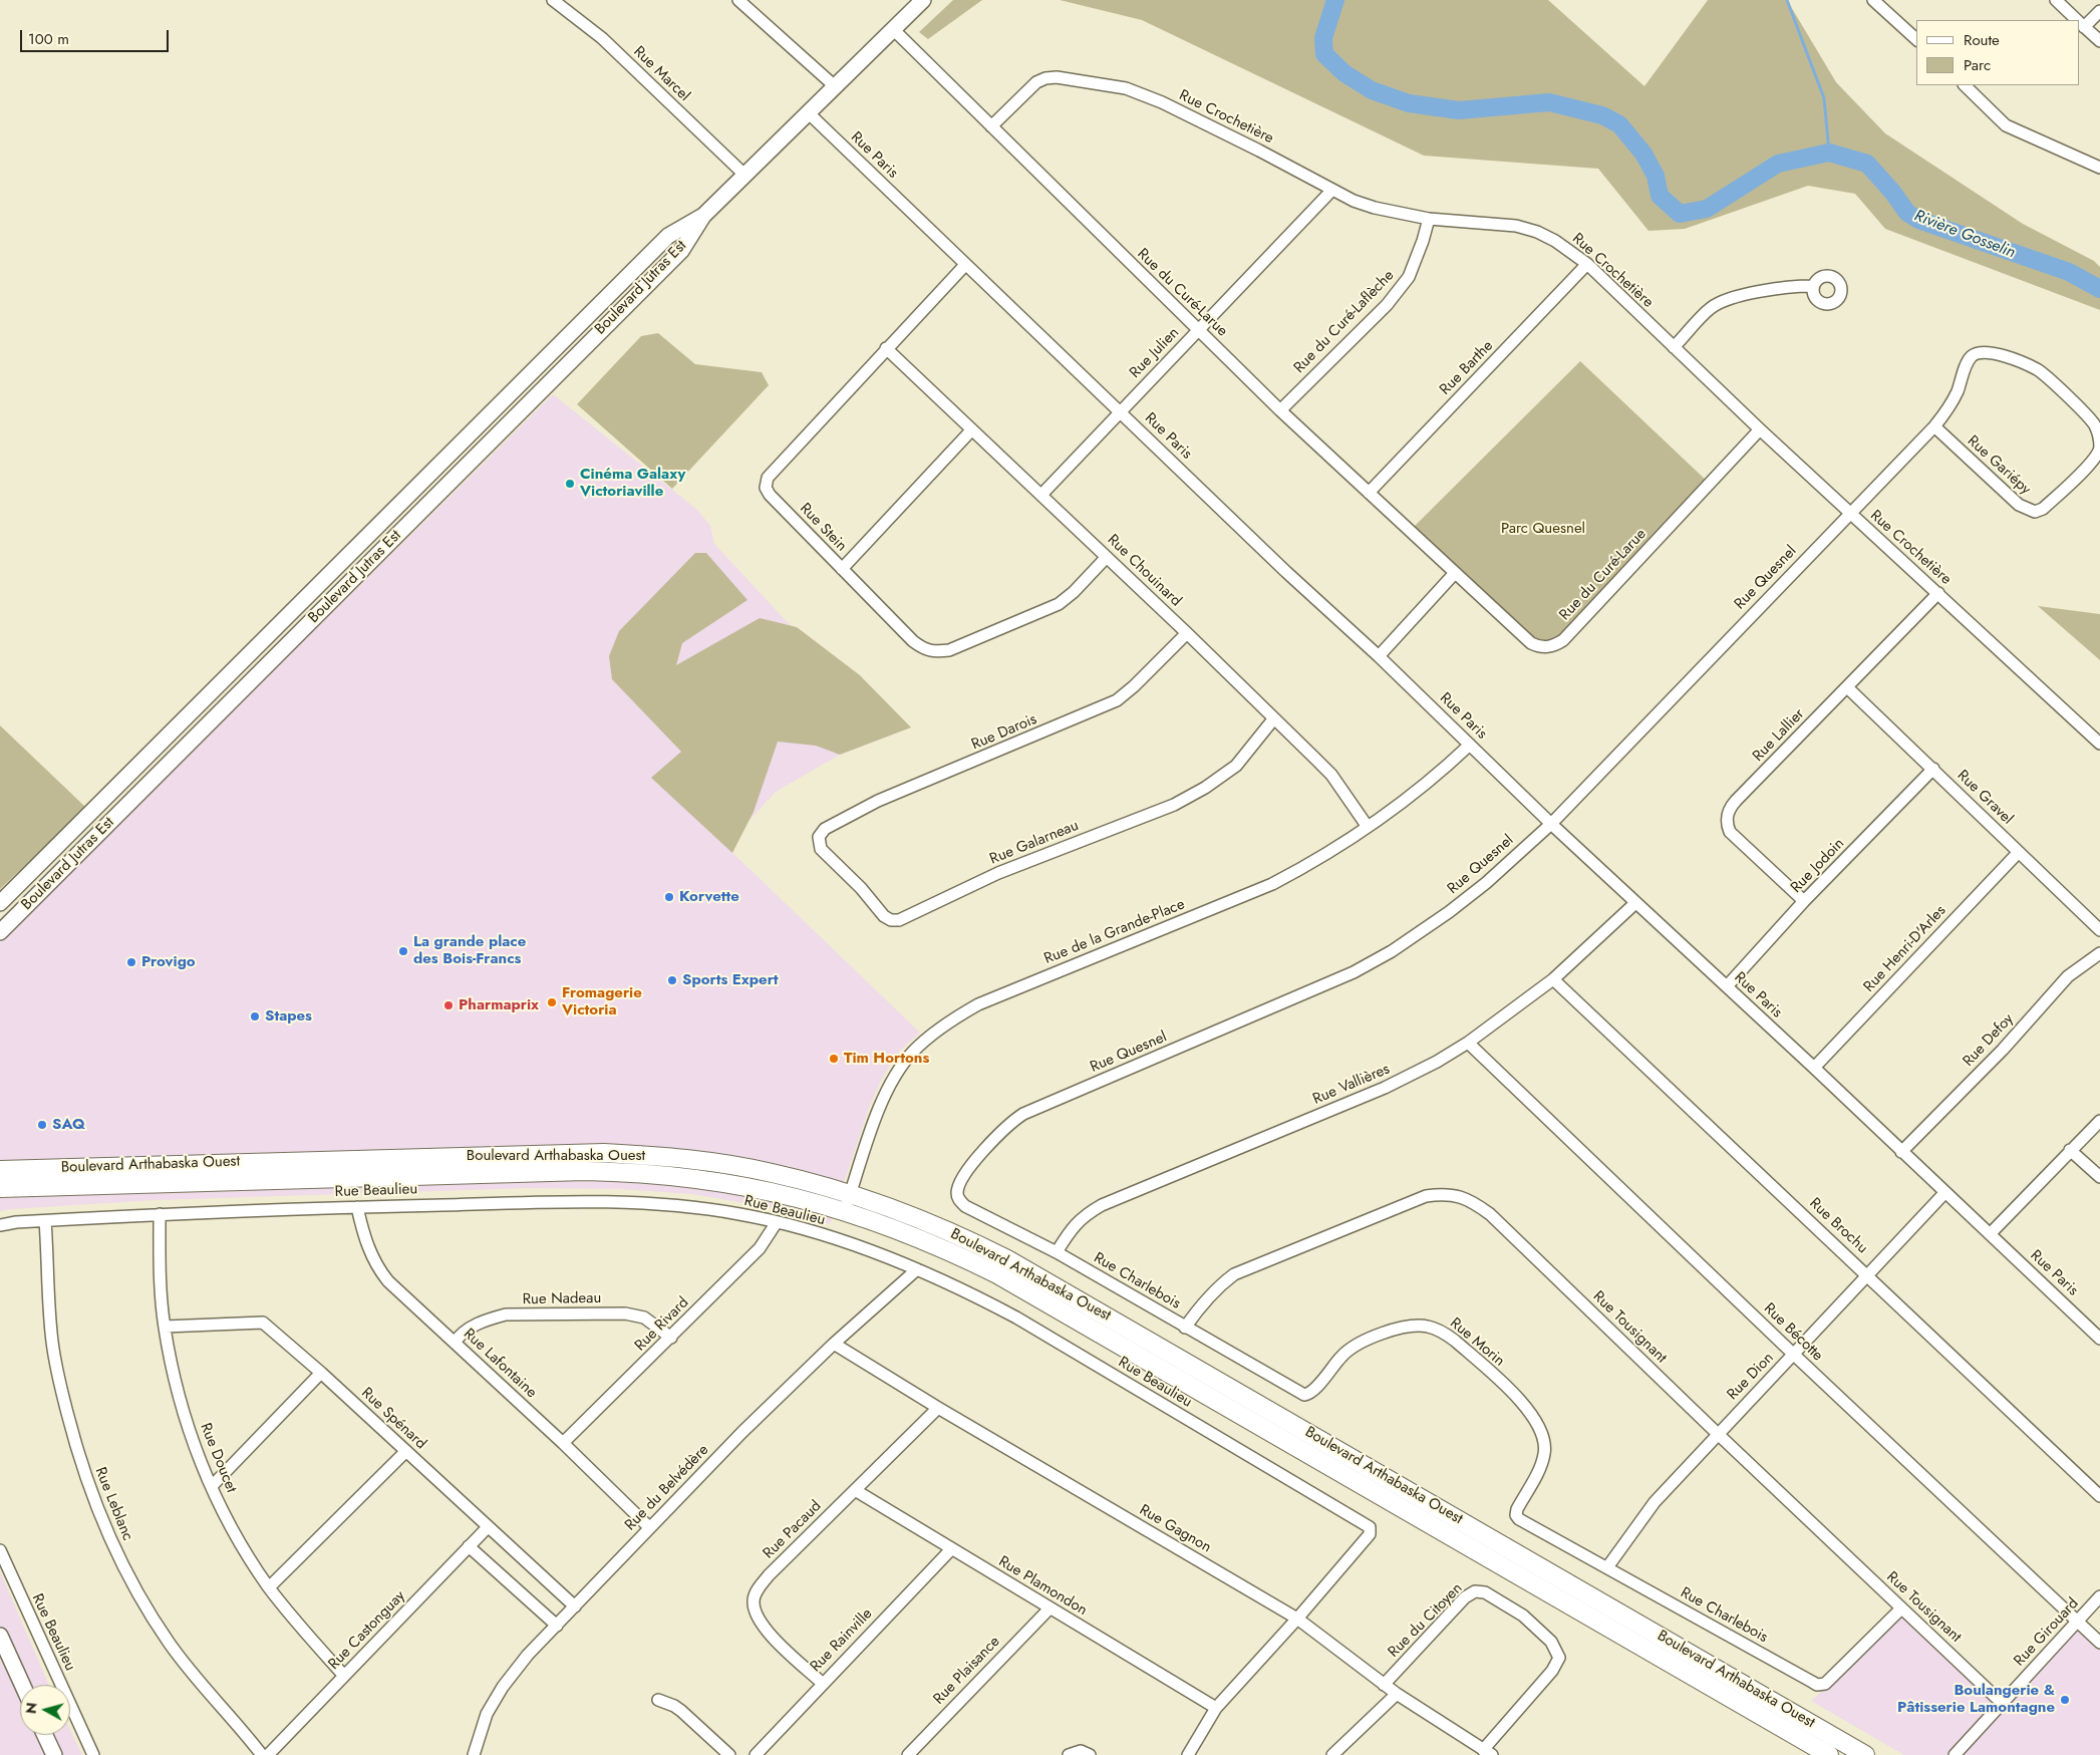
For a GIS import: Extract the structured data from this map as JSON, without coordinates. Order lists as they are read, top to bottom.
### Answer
{
  "streets": {
    "main road": ["Boulevard Jutras Est", "Boulevard Arthabaska Ouest"],
    "street": [
      "Rue Marcel",
      "Rue Crochetière",
      "Rue Paris",
      "Rue du Curé-Larue",
      "Rue du Curé-Laflèche",
      "Rue Julien",
      "Rue Barthe",
      "Rue Gariépy",
      "Rue Stein",
      "Rue Chouinard",
      "Rue Quesnel",
      "Rue Darois",
      "Rue Lallier",
      "Rue Gravel",
      "Rue Galarneau",
      "Rue Jodoin",
      "Rue de la Grande-Place",
      "Rue Henri-D'Arles",
      "Rue Defoy",
      "Rue Vallières",
      "Rue Beaulieu",
      "Rue Brochu",
      "Rue Charlebois",
      "Rue Nadeau",
      "Rue Rivard",
      "Rue Tousignant",
      "Rue Bécotte",
      "Rue Morin",
      "Rue Lafontaine",
      "Rue Dion",
      "Rue Spénard",
      "Rue Doucet",
      "Rue du Belvédère",
      "Rue Leblanc",
      "Rue Gagnon",
      "Rue Pacaud",
      "Rue Plamondon",
      "Rue du Citoyen",
      "Rue Castonguay",
      "Rue Girouard",
      "Rue Rainville",
      "Rue Plaisance"
    ]
  },
  "crossings": [
    ["Rue Marcel", "Boulevard Jutras Est"],
    ["Rue Crochetière", "Rue du Curé-Larue"],
    ["Rue Crochetière", "Rue du Curé-Laflèche"],
    ["Rue Crochetière", "Rue Julien"],
    ["Rue Crochetière", "Rue Barthe"],
    ["Rue Crochetière", "Rue Quesnel"],
    ["Rue Crochetière", "Rue Lallier"],
    ["Rue Paris", "Boulevard Jutras Est"],
    ["Rue Paris", "Rue Julien"],
    ["Rue Paris", "Rue Stein"],
    ["Rue Paris", "Rue Quesnel"],
    ["Rue Paris", "Rue Jodoin"],
    ["Rue Paris", "Rue de la Grande-Place"],
    ["Rue Paris", "Rue Henri-D'Arles"],
    ["Rue Paris", "Rue Defoy"],
    ["Rue Paris", "Rue Vallières"],
    ["Rue Paris", "Rue Dion"],
    ["Boulevard Jutras Est", "Rue du Curé-Larue"],
    ["Rue du Curé-Larue", "Rue du Curé-Laflèche"],
    ["Rue du Curé-Larue", "Rue Julien"],
    ["Rue du Curé-Larue", "Rue Barthe"],
    ["Rue Julien", "Rue Chouinard"],
    ["Rue Gariépy", "Rue Quesnel"],
    ["Rue Stein", "Rue Chouinard"],
    ["Rue Chouinard", "Rue Darois"],
    ["Rue Chouinard", "Rue Galarneau"],
    ["Rue Chouinard", "Rue de la Grande-Place"],
    ["Rue Quesnel", "Rue Charlebois"],
    ["Rue Darois", "Rue Galarneau"],
    ["Rue Lallier", "Rue Gravel"],
    ["Rue Lallier", "Rue Jodoin"],
    ["Rue Gravel", "Rue Jodoin"],
    ["Rue Gravel", "Rue Henri-D'Arles"],
    ["Rue de la Grande-Place", "Boulevard Arthabaska Ouest"],
    ["Rue Vallières", "Rue Brochu"],
    ["Rue Vallières", "Rue Charlebois"],
    ["Rue Vallières", "Rue Bécotte"],
    ["Rue Beaulieu", "Rue Rivard"],
    ["Rue Beaulieu", "Rue Lafontaine"],
    ["Rue Beaulieu", "Rue Doucet"],
    ["Rue Beaulieu", "Rue du Belvédère"],
    ["Rue Beaulieu", "Rue Leblanc"],
    ["Rue Beaulieu", "Rue Gagnon"],
    ["Rue Brochu", "Rue Dion"],
    ["Rue Charlebois", "Rue Tousignant"],
    ["Rue Charlebois", "Rue Morin"],
    ["Rue Charlebois", "Rue Dion"],
    ["Rue Nadeau", "Rue Rivard"],
    ["Rue Nadeau", "Rue Lafontaine"],
    ["Rue Rivard", "Rue Lafontaine"],
    ["Rue Tousignant", "Rue Dion"],
    ["Rue Tousignant", "Rue Girouard"],
    ["Rue Bécotte", "Rue Dion"],
    ["Rue Bécotte", "Rue Girouard"],
    ["Rue Lafontaine", "Rue du Belvédère"],
    ["Rue Spénard", "Rue Doucet"],
    ["Rue Spénard", "Rue du Belvédère"],
    ["Rue Spénard", "Rue Castonguay"],
    ["Rue Doucet", "Rue Castonguay"],
    ["Rue du Belvédère", "Rue Gagnon"],
    ["Rue Gagnon", "Rue Pacaud"],
    ["Rue Gagnon", "Rue du Citoyen"],
    ["Rue Pacaud", "Rue Plamondon"],
    ["Rue Pacaud", "Rue Rainville"],
    ["Rue Plamondon", "Rue Rainville"],
    ["Rue Plamondon", "Rue Plaisance"]
  ],
  "water": ["Rivière Gosselin"],
  "parks": ["Parc Quesnel"],
  "places": [
    "Cinéma Galaxy Victoriaville",
    "Korvette",
    "La grande place des Bois-Francs",
    "Provigo",
    "Sports Expert",
    "Fromagerie Victoria",
    "Pharmaprix",
    "Stapes",
    "Tim Hortons",
    "SAQ",
    "Boulangerie & Pâtisserie Lamontagne"
  ],
  "legend": ["Route", "Parc"],
  "scale_bar": "100 m",
  "north": "left"
}
